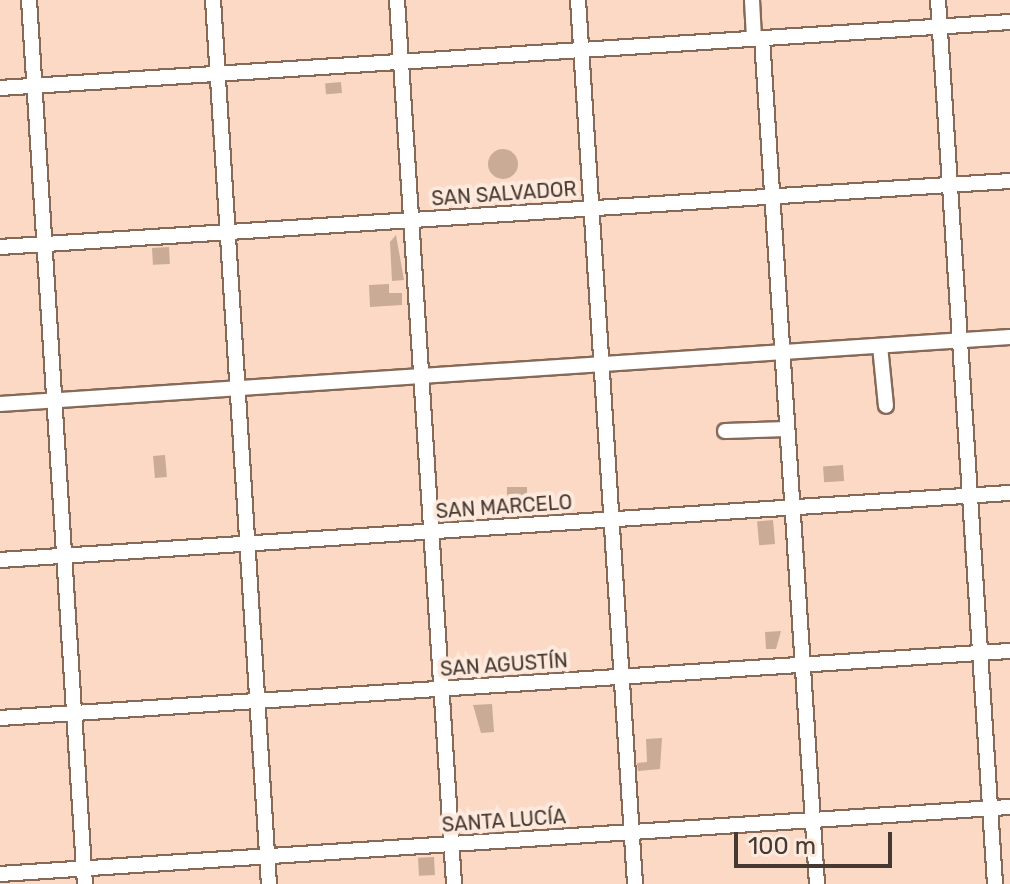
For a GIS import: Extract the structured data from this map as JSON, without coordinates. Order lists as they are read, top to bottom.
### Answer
{
  "streets": {
    "street": [
      "SAN SALVADOR",
      "SAN MARCELO",
      "SAN AGUSTÍN",
      "SANTA LUCÍA"
    ]
  },
  "scale_bar": "100 m"
}
